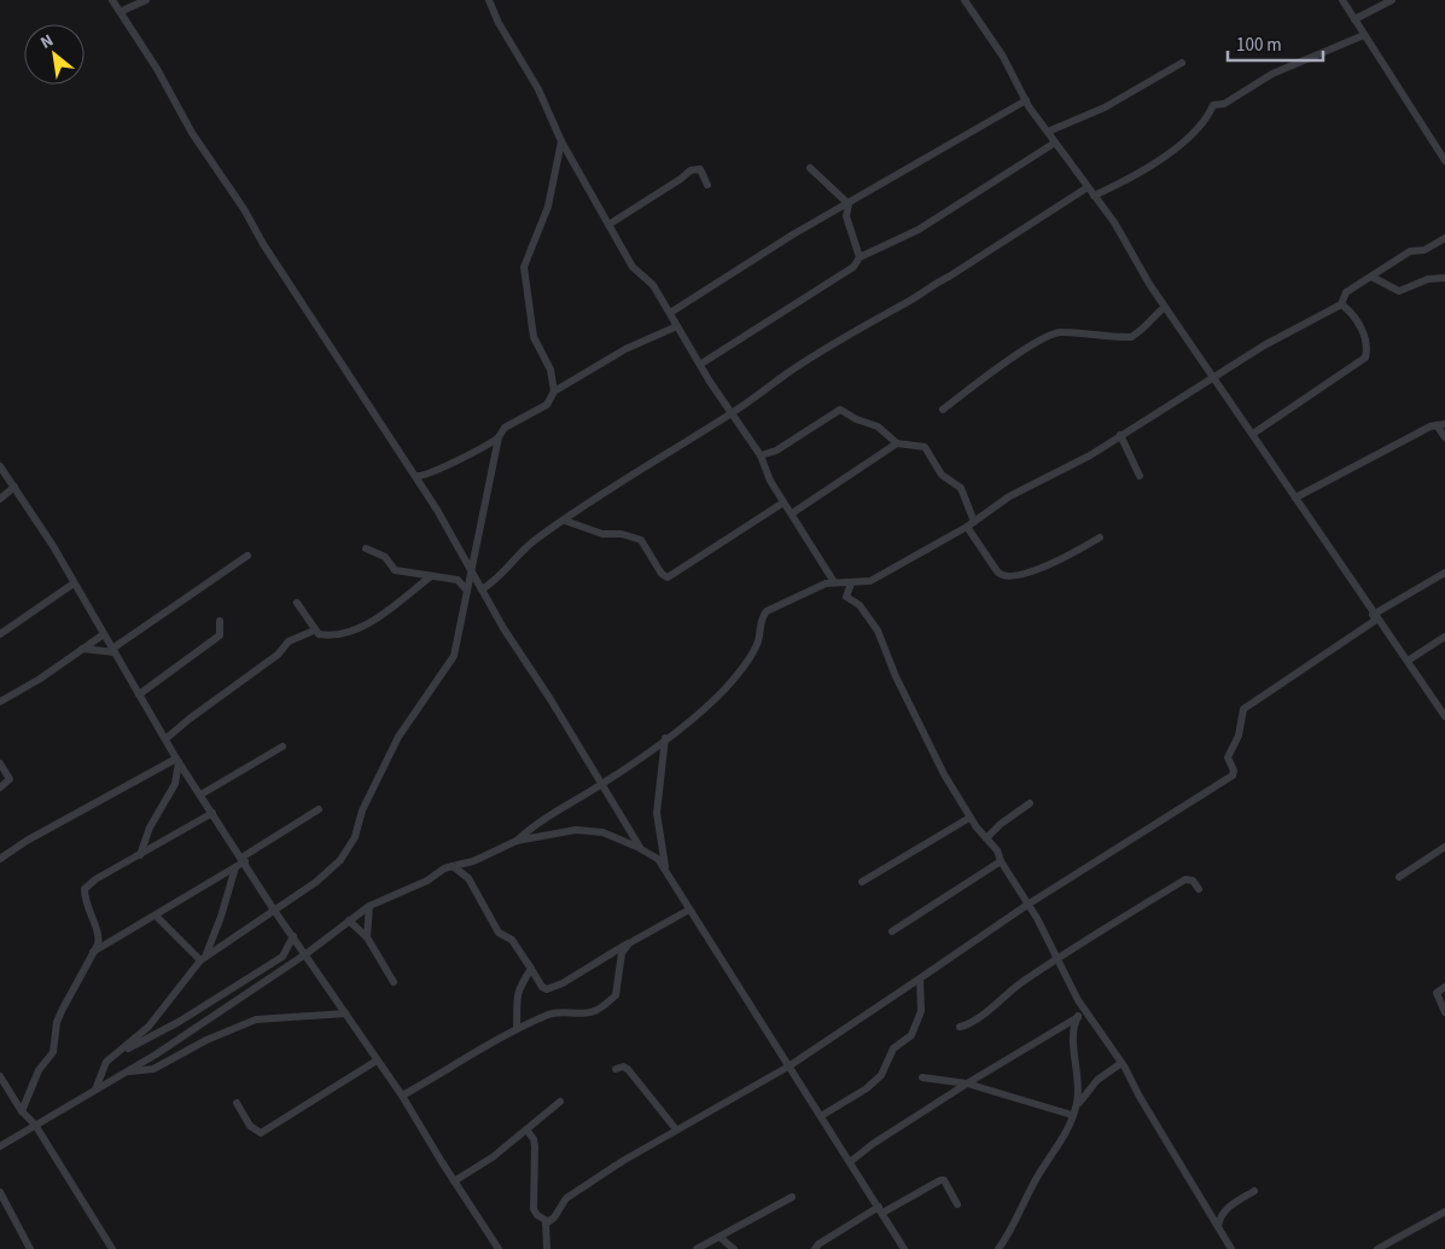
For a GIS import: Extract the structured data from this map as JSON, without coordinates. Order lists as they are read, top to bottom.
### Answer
{
  "scale_bar": "100 m",
  "north": "top left"
}
